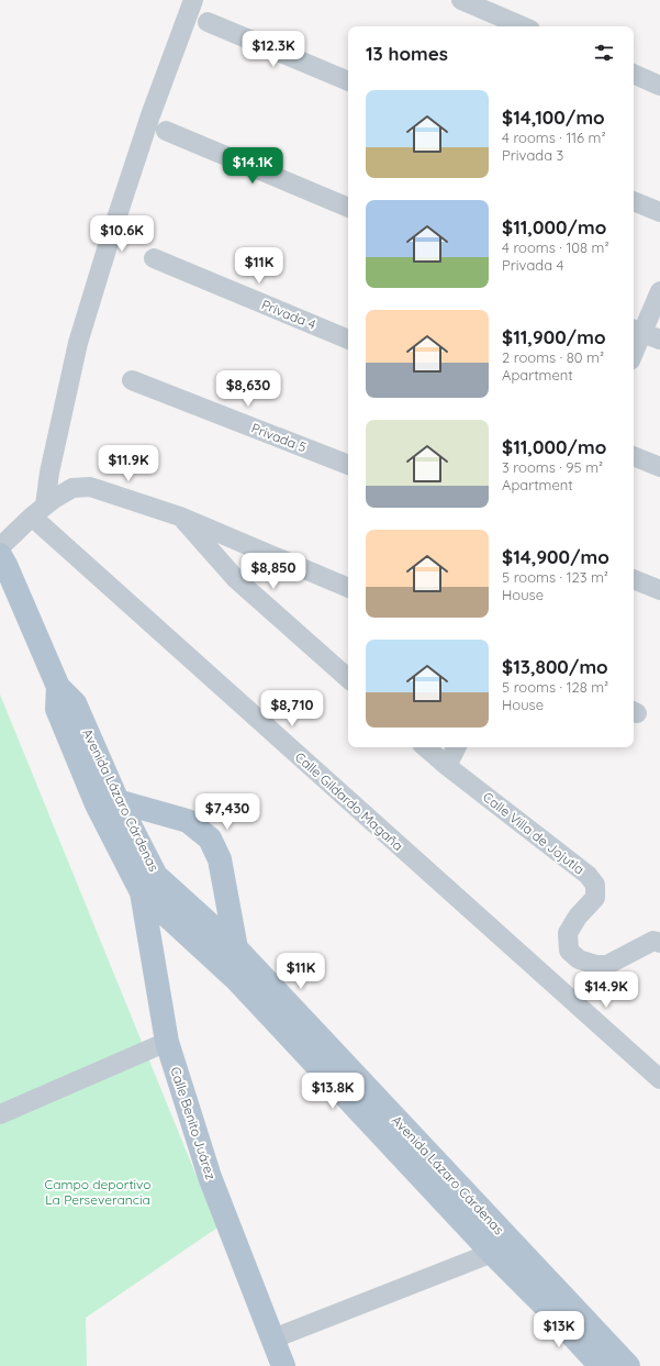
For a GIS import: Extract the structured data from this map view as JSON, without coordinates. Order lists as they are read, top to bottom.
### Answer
{
  "streets": {
    "main road": ["Avenida Lázaro Cárdenas", "Calle Benito Juárez"],
    "street": [
      "Privada 4",
      "Privada 5",
      "Calle Gildardo Magaña",
      "Calle Villa de Jojutla"
    ]
  },
  "crossings": [
    ["Avenida Lázaro Cárdenas", "Calle Benito Juárez"]
  ],
  "parks": ["Campo deportivo La Perseverancia"],
  "page": {
    "heading": "13 homes",
    "price": [
      "$12.3K",
      "$14.1K",
      "$10.6K",
      "$11K",
      "$8,630",
      "$11.9K",
      "$8,850",
      "$8,710",
      "$7,430",
      "$11K",
      "$14.9K",
      "$13.8K",
      "$13K"
    ],
    "list": [
      {
        "name": "$14,100/mo",
        "note": "4 rooms · 116 m² · Privada 3"
      },
      {
        "name": "$11,000/mo",
        "note": "4 rooms · 108 m² · Privada 4"
      },
      {
        "name": "$11,900/mo",
        "note": "2 rooms · 80 m² · Apartment"
      },
      {
        "name": "$11,000/mo",
        "note": "3 rooms · 95 m² · Apartment"
      },
      {
        "name": "$14,900/mo",
        "note": "5 rooms · 123 m² · House"
      },
      {
        "name": "$13,800/mo",
        "note": "5 rooms · 128 m² · House"
      }
    ]
  }
}
